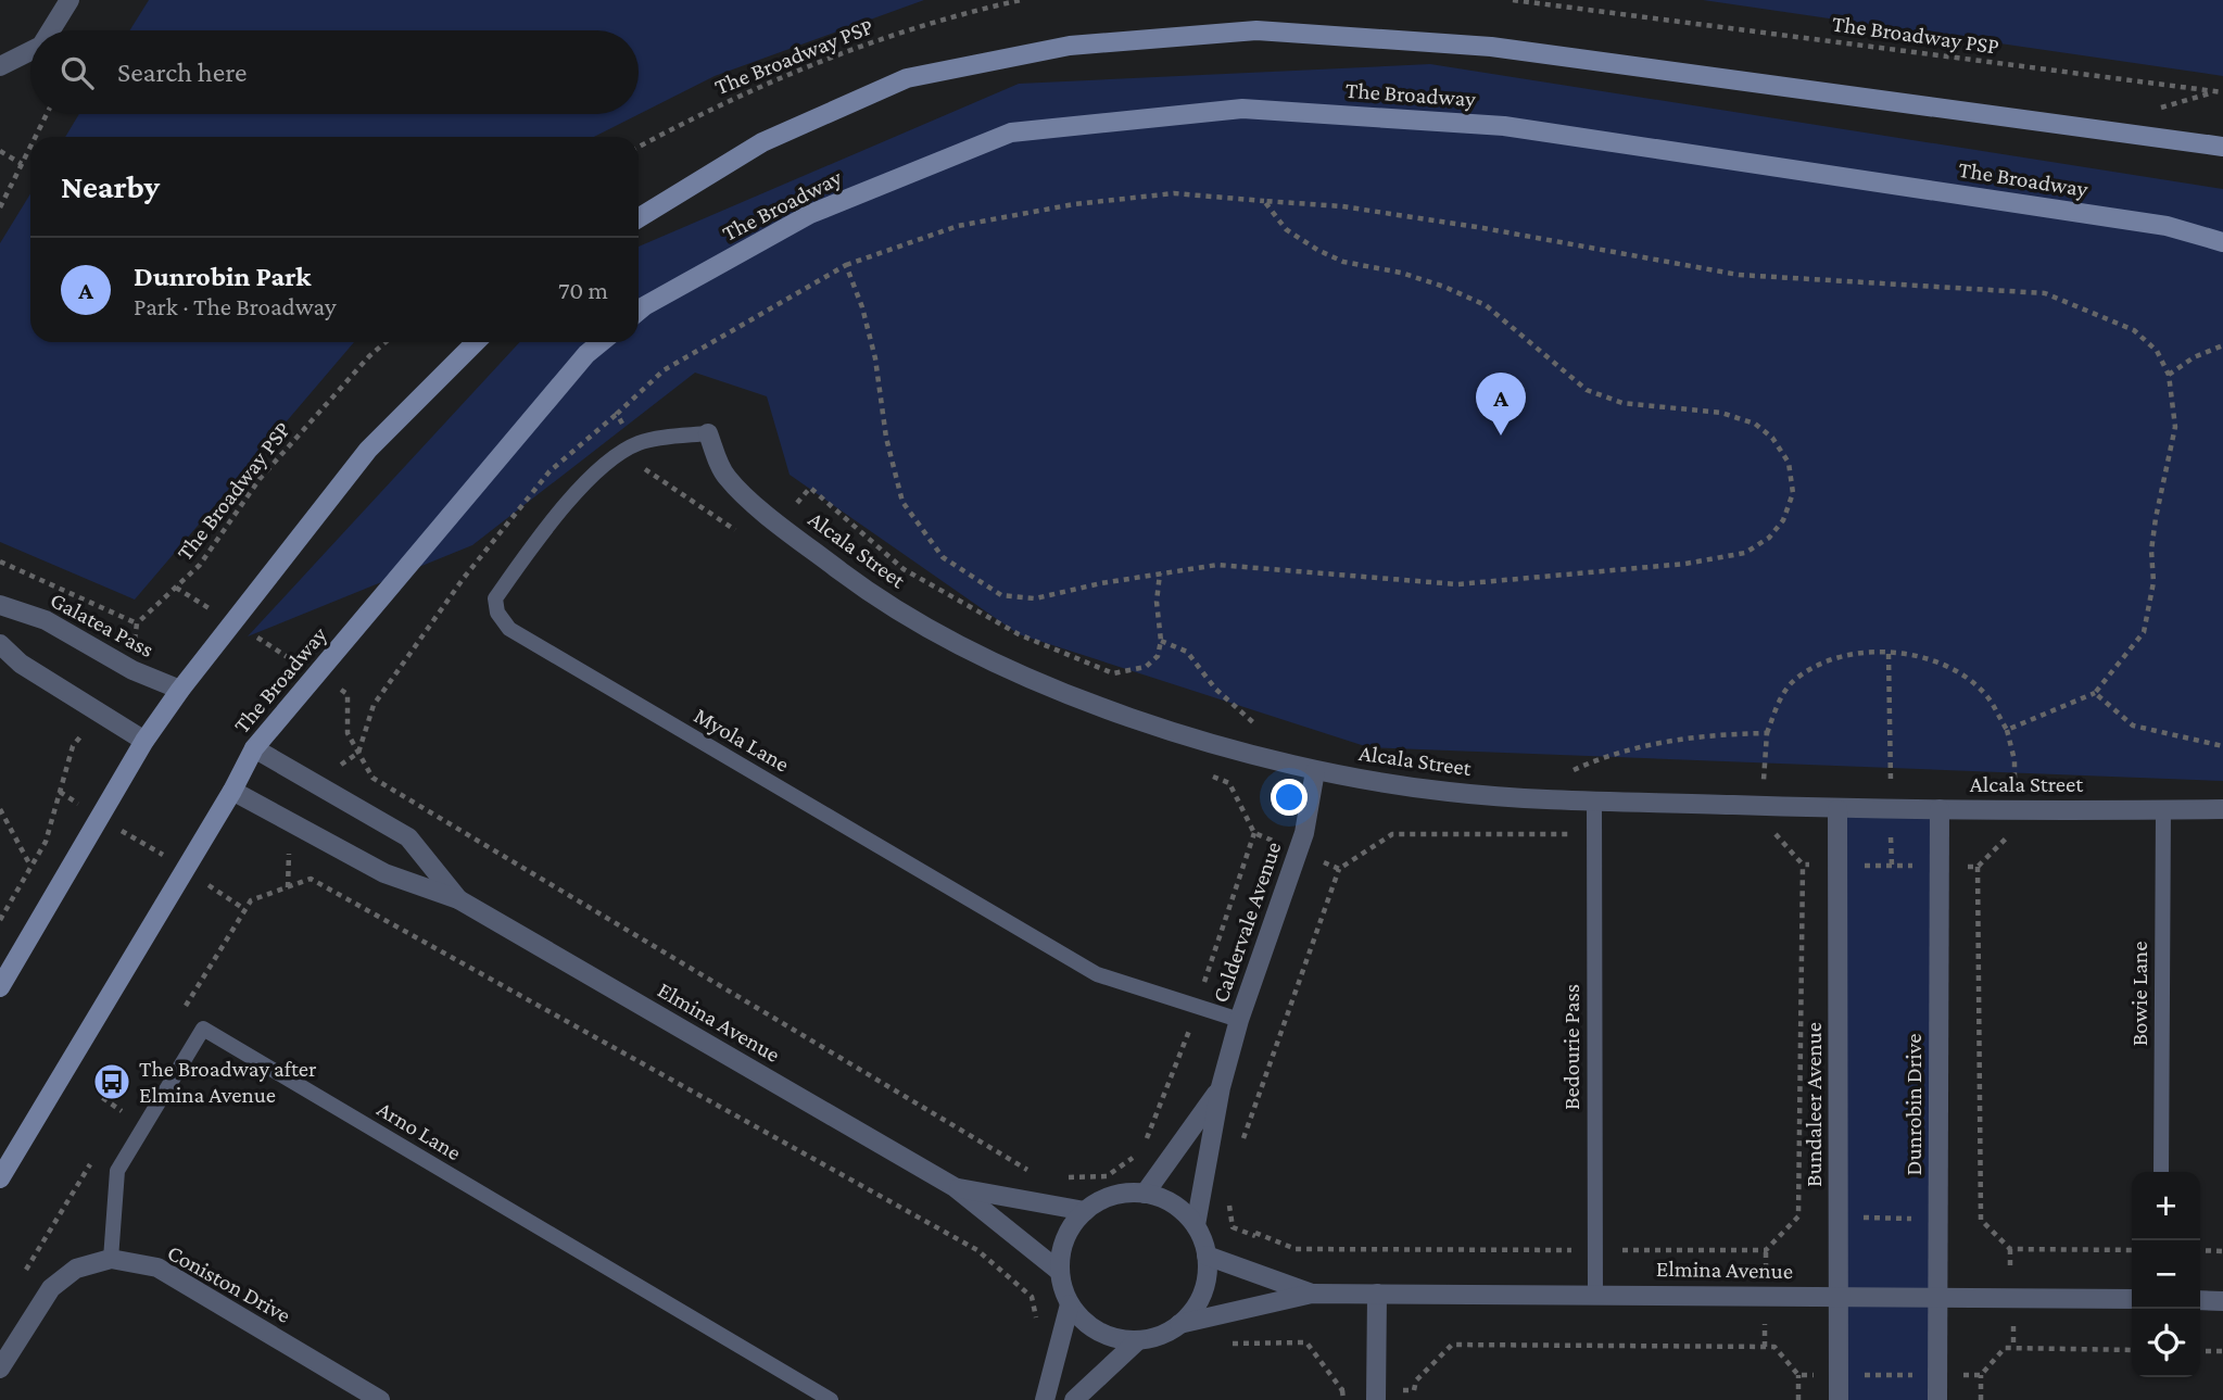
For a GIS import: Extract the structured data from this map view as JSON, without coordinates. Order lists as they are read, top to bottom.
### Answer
{
  "streets": {
    "main road": ["The Broadway"],
    "street": [
      "Alcala Street",
      "Galatea Pass",
      "Caldervale Avenue",
      "Elmina Avenue",
      "Bundaleer Avenue",
      "Dunrobin Drive",
      "Coniston Drive"
    ],
    "lane": [
      "Myola Lane",
      "Bowie Lane",
      "Bedourie Pass",
      "Arno Lane"
    ],
    "path": ["The Broadway PSP"]
  },
  "crossings": [
    ["The Broadway", "Elmina Avenue"],
    ["Alcala Street", "Myola Lane"],
    ["Alcala Street", "Caldervale Avenue"],
    ["Alcala Street", "Bowie Lane"],
    ["Alcala Street", "Bedourie Pass"],
    ["Alcala Street", "Bundaleer Avenue"],
    ["Alcala Street", "Dunrobin Drive"],
    ["Myola Lane", "Caldervale Avenue"],
    ["Caldervale Avenue", "Elmina Avenue"],
    ["Elmina Avenue", "Bedourie Pass"],
    ["Elmina Avenue", "Bundaleer Avenue"],
    ["Elmina Avenue", "Dunrobin Drive"],
    ["Arno Lane", "Coniston Drive"]
  ],
  "places": {
    "bus stop": ["The Broadway after Elmina Avenue"]
  },
  "page": {
    "search": "Search here",
    "heading": "Nearby",
    "list": [
      {
        "mark": "A",
        "name": "Dunrobin Park",
        "note": "Park · The Broadway",
        "value": "70 m"
      }
    ],
    "pins": "A",
    "map_buttons": ["+", "−"]
  }
}
